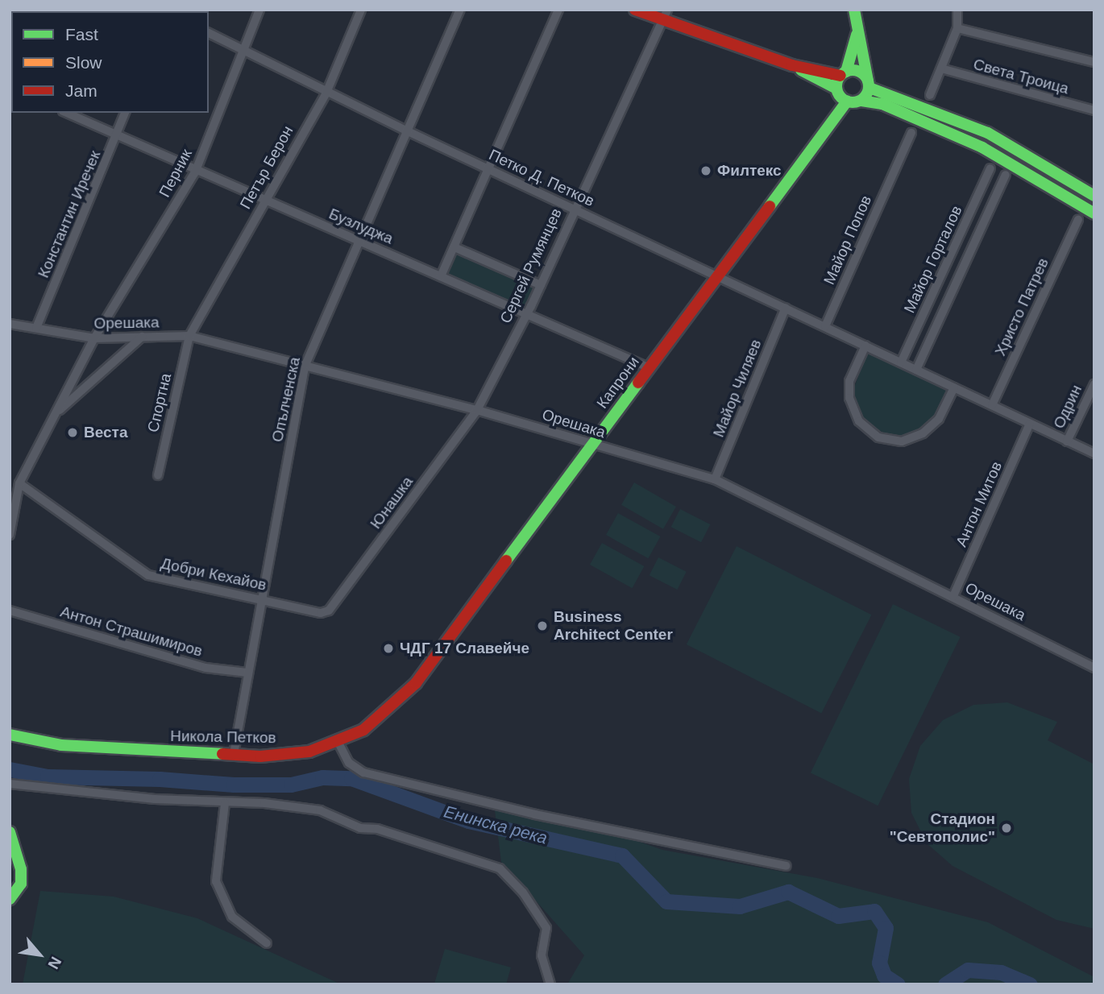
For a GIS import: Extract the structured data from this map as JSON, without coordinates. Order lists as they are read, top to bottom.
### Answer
{
  "streets": {
    "main road": ["Капрони", "Никола Петков"],
    "street": [
      "Света Троица",
      "Петър Берон",
      "Перник",
      "Петко Д. Петков",
      "Константин Иречек",
      "Бузлуджа",
      "Майор Попов",
      "Майор Горталов",
      "Сергей Румянцев",
      "Христо Патрев",
      "Орешака",
      "Майор Чиляев",
      "Опълченска",
      "Спортна",
      "Одрин",
      "Юнашка",
      "Антон Митов",
      "Добри Кехайов",
      "Антон Страшимиров"
    ]
  },
  "crossings": [
    ["Петър Берон", "Петко Д. Петков"],
    ["Петър Берон", "Бузлуджа"],
    ["Петър Берон", "Орешака"],
    ["Петър Берон", "Спортна"],
    ["Перник", "Петко Д. Петков"],
    ["Перник", "Бузлуджа"],
    ["Перник", "Орешака"],
    ["Перник", "Добри Кехайов"],
    ["Петко Д. Петков", "Майор Попов"],
    ["Петко Д. Петков", "Майор Горталов"],
    ["Петко Д. Петков", "Сергей Румянцев"],
    ["Петко Д. Петков", "Христо Патрев"],
    ["Петко Д. Петков", "Капрони"],
    ["Петко Д. Петков", "Майор Чиляев"],
    ["Петко Д. Петков", "Опълченска"],
    ["Петко Д. Петков", "Одрин"],
    ["Петко Д. Петков", "Антон Митов"],
    ["Константин Иречек", "Бузлуджа"],
    ["Константин Иречек", "Орешака"],
    ["Бузлуджа", "Сергей Румянцев"],
    ["Бузлуджа", "Капрони"],
    ["Бузлуджа", "Опълченска"],
    ["Сергей Румянцев", "Орешака"],
    ["Сергей Румянцев", "Юнашка"],
    ["Орешака", "Капрони"],
    ["Орешака", "Майор Чиляев"],
    ["Орешака", "Опълченска"],
    ["Орешака", "Спортна"],
    ["Орешака", "Юнашка"],
    ["Орешака", "Антон Митов"],
    ["Капрони", "Никола Петков"],
    ["Опълченска", "Добри Кехайов"],
    ["Опълченска", "Антон Страшимиров"],
    ["Опълченска", "Никола Петков"],
    ["Юнашка", "Добри Кехайов"]
  ],
  "water": ["Енинска река"],
  "places": [
    "Филтекс",
    "Веста",
    "Business Architect Center",
    "ЧДГ 17 Славейче",
    "Стадион \"Севтополис\""
  ],
  "legend": ["Fast", "Slow", "Jam"],
  "north": "bottom right"
}
